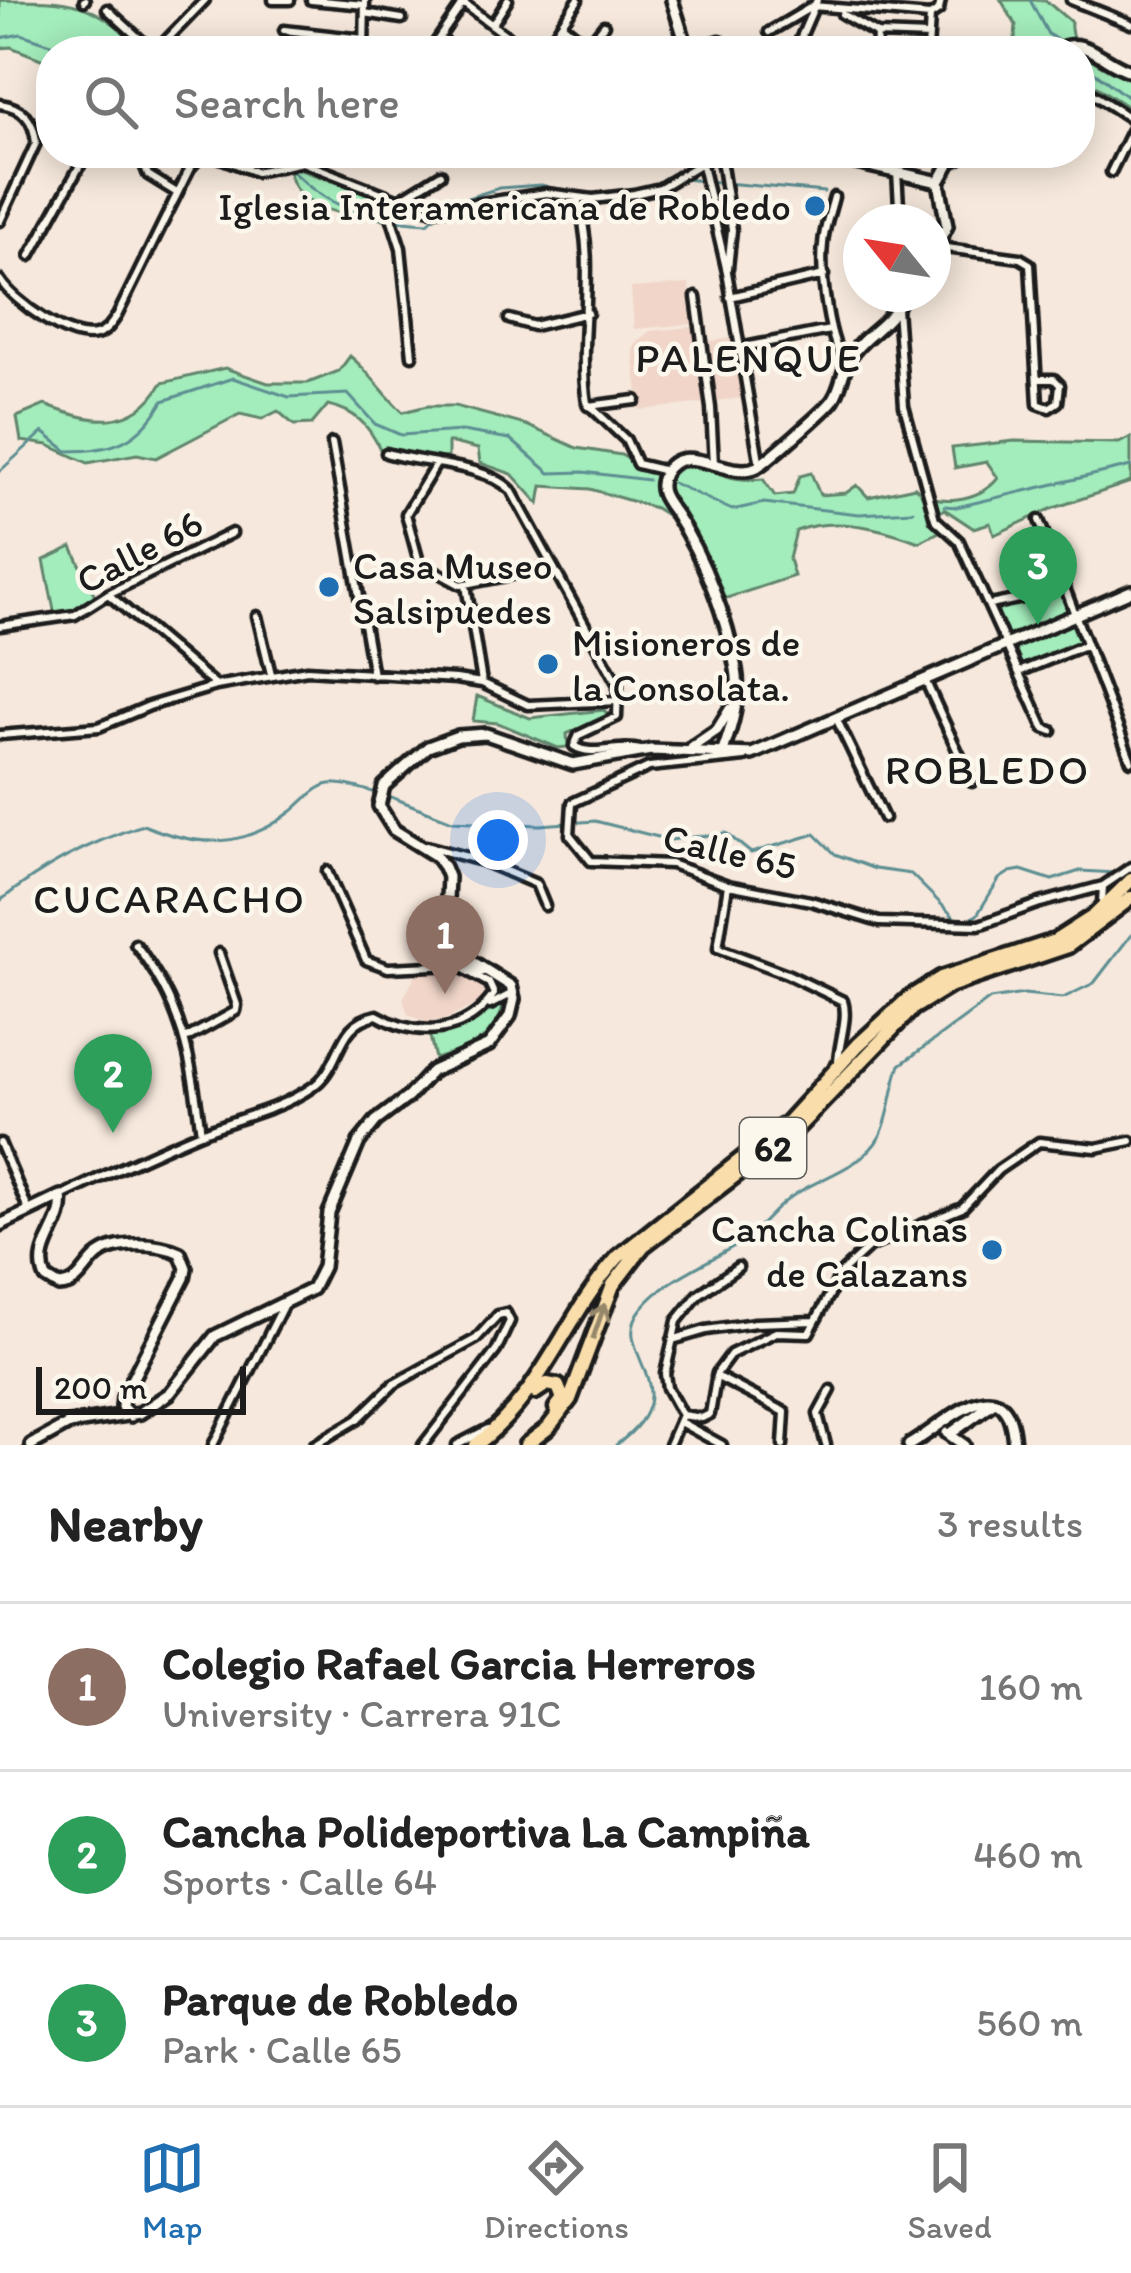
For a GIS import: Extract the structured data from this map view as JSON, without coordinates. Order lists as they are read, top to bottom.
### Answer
{
  "streets": {
    "highway": ["62"],
    "street": ["Calle 66", "Calle 65"]
  },
  "crossings": [
    ["Calle 65", "62"]
  ],
  "districts": ["PALENQUE", "ROBLEDO", "CUCARACHO"],
  "places": [
    "Iglesia Interamericana de Robledo",
    "Casa Museo Salsipuedes",
    "Misioneros de la Consolata.",
    "Cancha Colinas de Calazans"
  ],
  "scale_bar": "200 m",
  "north": "top left",
  "page": {
    "search": "Search here",
    "pins": ["3", "1", "2"],
    "scale": "200 m",
    "heading": ["Nearby", "3 results"],
    "list": [
      {
        "mark": "1",
        "name": "Colegio Rafael Garcia Herreros",
        "note": "University · Carrera 91C",
        "value": "160 m"
      },
      {
        "mark": "2",
        "name": "Cancha Polideportiva La Campiña",
        "note": "Sports · Calle 64",
        "value": "460 m"
      },
      {
        "mark": "3",
        "name": "Parque de Robledo",
        "note": "Park · Calle 65",
        "value": "560 m"
      }
    ],
    "nav": ["Map", "Directions", "Saved"]
  }
}
